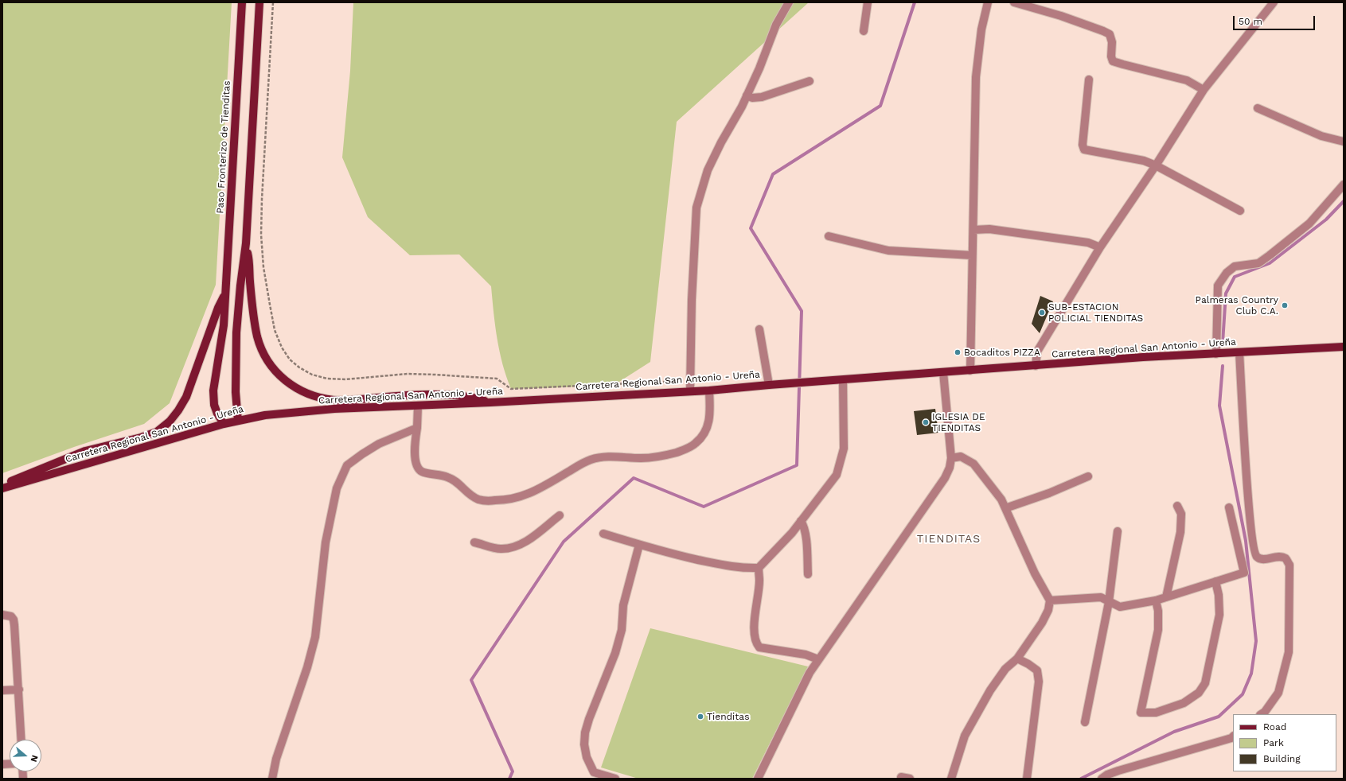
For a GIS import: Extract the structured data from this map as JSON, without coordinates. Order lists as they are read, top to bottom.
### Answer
{
  "streets": {
    "main road": ["Paso Fronterizo de Tienditas", "Carretera Regional San Antonio - Ureña"]
  },
  "crossings": [
    ["Paso Fronterizo de Tienditas", "Carretera Regional San Antonio - Ureña"]
  ],
  "districts": ["TIENDITAS"],
  "places": [
    "Palmeras Country Club C.A.",
    "SUB-ESTACION POLICIAL TIENDITAS",
    "Bocaditos PIZZA",
    "IGLESIA DE TIENDITAS",
    "Tienditas"
  ],
  "legend": ["Road", "Park", "Building"],
  "scale_bar": "50 m",
  "north": "right"
}
